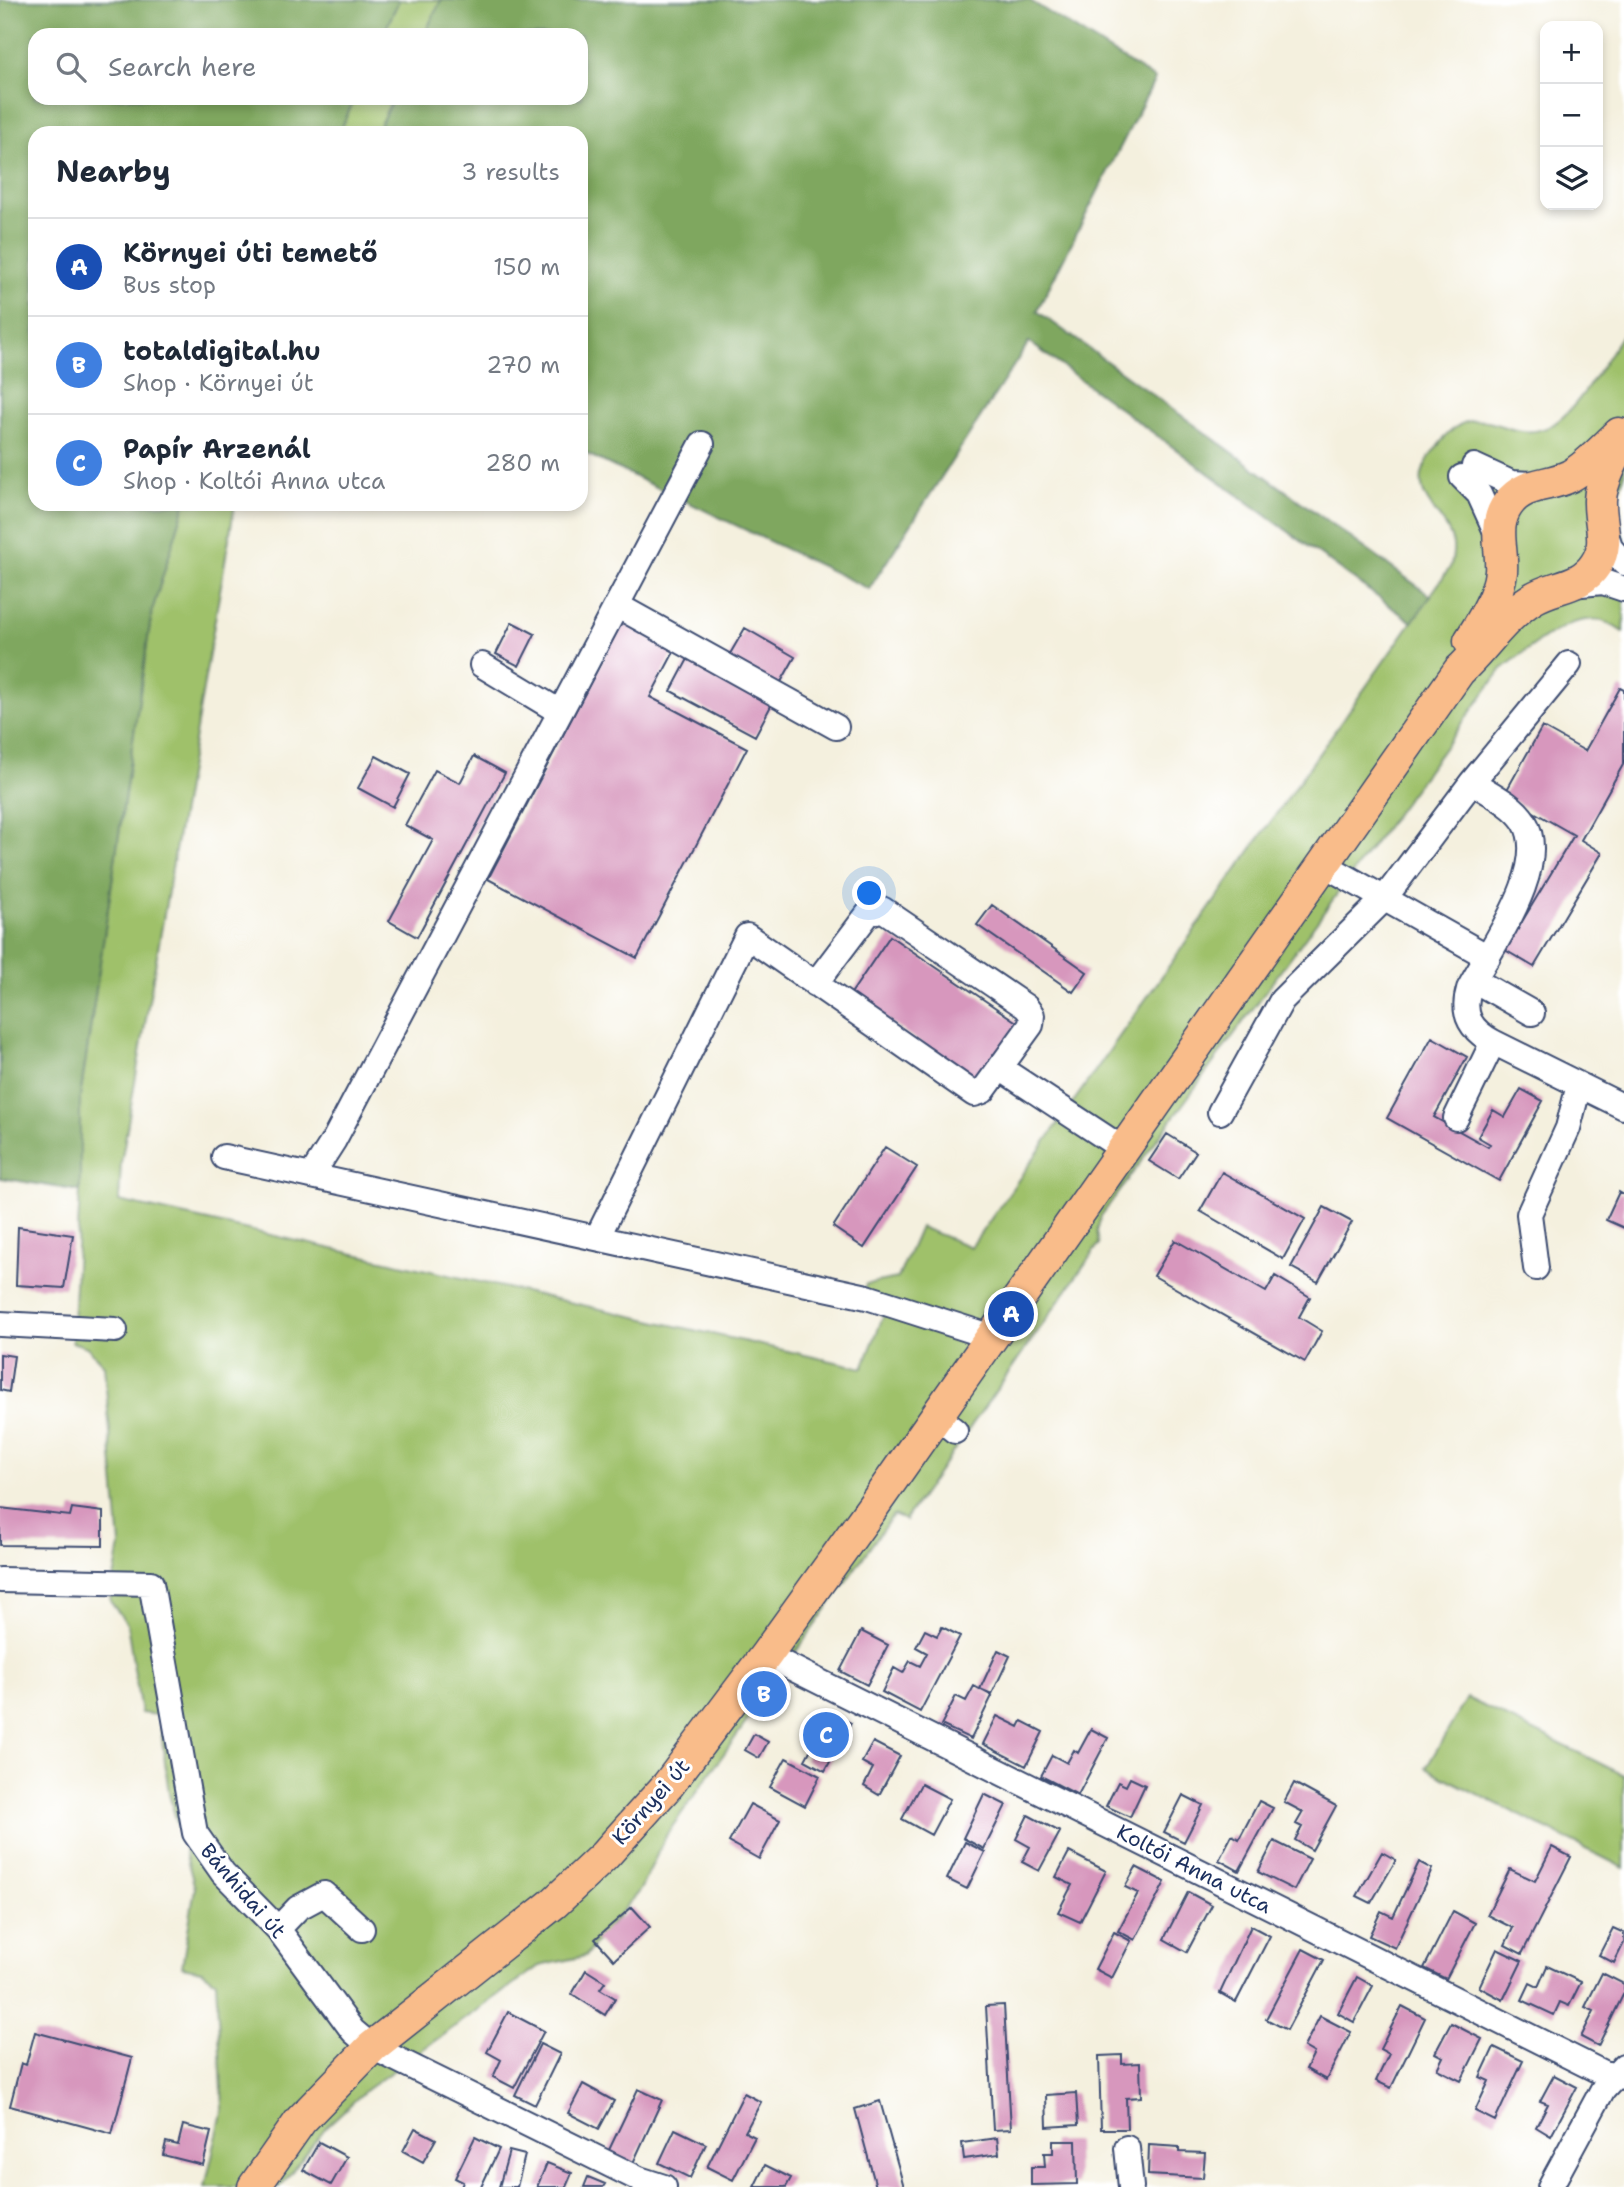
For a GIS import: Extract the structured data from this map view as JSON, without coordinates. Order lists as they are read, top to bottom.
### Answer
{
  "streets": {
    "main road": ["Környei út"],
    "street": ["Koltói Anna utca", "Bánhidai út"]
  },
  "crossings": [
    ["Környei út", "Koltói Anna utca"],
    ["Környei út", "Bánhidai út"]
  ],
  "page": {
    "map_buttons": ["+", "−"],
    "search": "Search here",
    "heading": ["Nearby", "3 results"],
    "list": [
      {
        "mark": "A",
        "name": "Környei úti temető",
        "note": "Bus stop",
        "value": "150 m"
      },
      {
        "mark": "B",
        "name": "totaldigital.hu",
        "note": "Shop · Környei út",
        "value": "270 m"
      },
      {
        "mark": "C",
        "name": "Papír Arzenál",
        "note": "Shop · Koltói Anna utca",
        "value": "280 m"
      }
    ],
    "pins": ["A", "B", "C"]
  }
}
